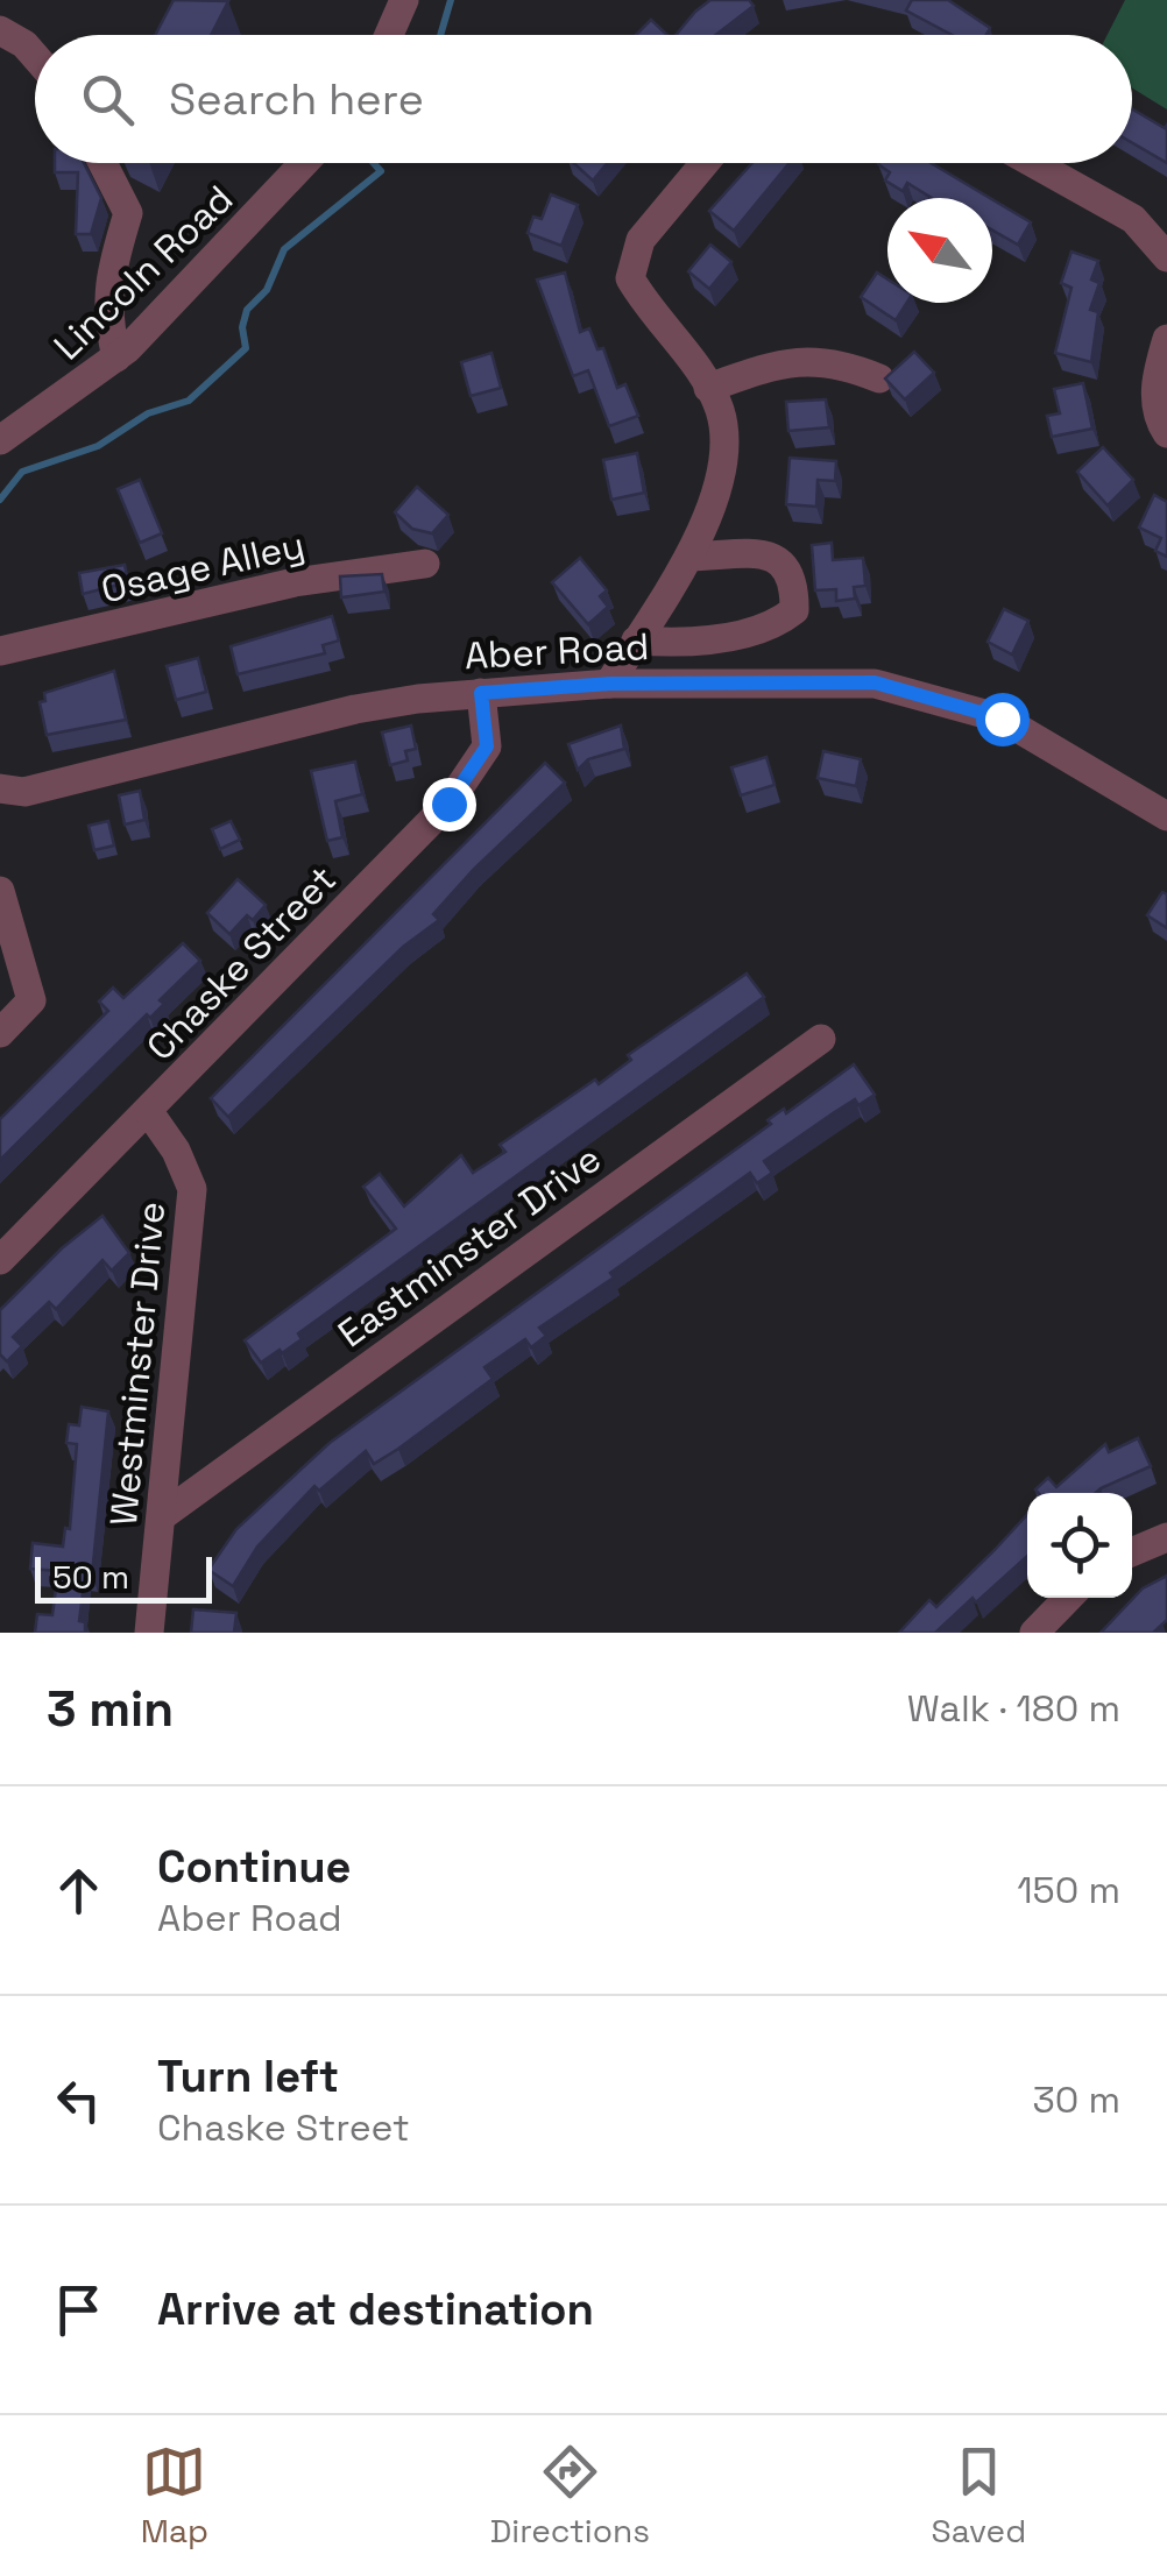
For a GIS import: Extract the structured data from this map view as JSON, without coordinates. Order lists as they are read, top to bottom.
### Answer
{
  "streets": {
    "street": [
      "Lincoln Road",
      "Osage Alley",
      "Aber Road",
      "Chaske Street",
      "Eastminster Drive",
      "Westminster Drive"
    ]
  },
  "crossings": [
    ["Aber Road", "Chaske Street"],
    ["Chaske Street", "Westminster Drive"],
    ["Eastminster Drive", "Westminster Drive"]
  ],
  "scale_bar": "50 m",
  "north": "top left",
  "page": {
    "search": "Search here",
    "scale": "50 m",
    "heading": ["3 min", "Walk · 180 m"],
    "list": [
      ["Continue", "Aber Road", "150 m"],
      ["Turn left", "Chaske Street", "30 m"],
      "Arrive at destination"
    ],
    "nav": ["Map", "Directions", "Saved"]
  }
}
